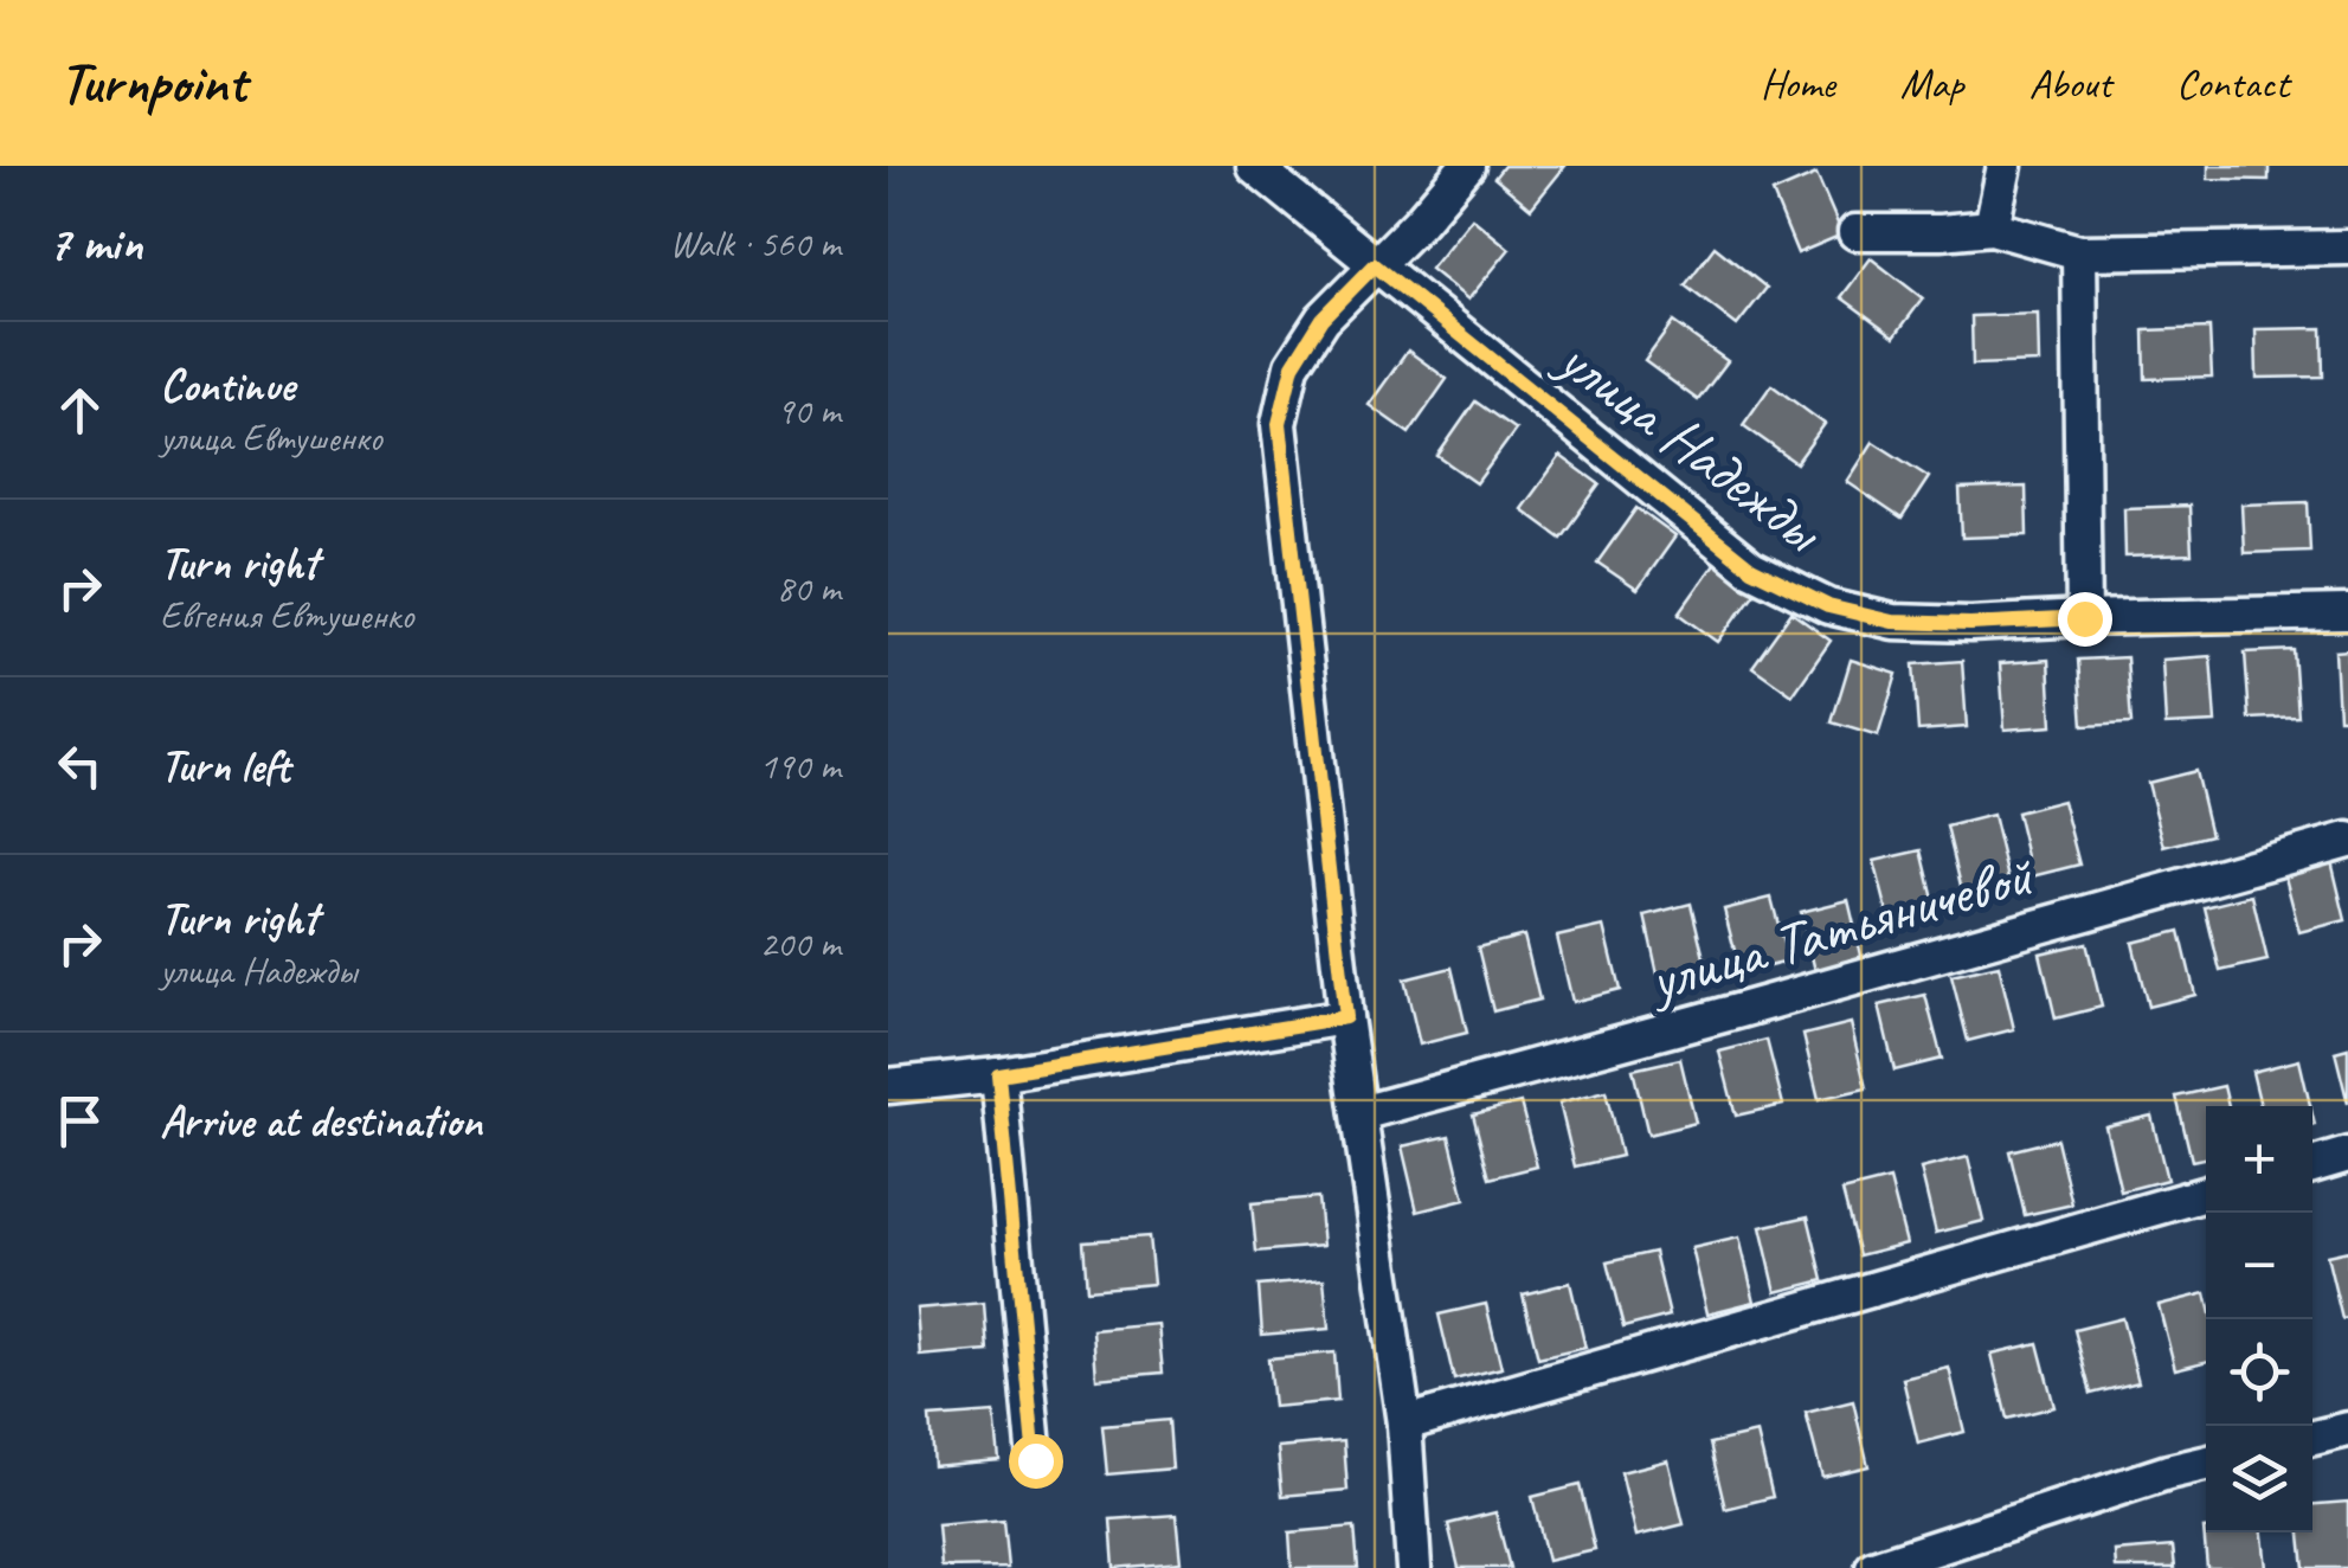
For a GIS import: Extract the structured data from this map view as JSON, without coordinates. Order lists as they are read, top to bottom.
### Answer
{
  "streets": {
    "street": ["улица Надежды", "улица Татьяничевой"]
  },
  "page": {
    "header": "Turnpoint",
    "nav": [
      "Home",
      "Map",
      "About",
      "Contact"
    ],
    "heading": ["7 min", "Walk · 560 m"],
    "list": [
      ["Continue", "улица Евтушенко", "90 m"],
      ["Turn right", "Евгения Евтушенко", "80 m"],
      ["Turn left", "190 m"],
      ["Turn right", "улица Надежды", "200 m"],
      "Arrive at destination"
    ],
    "map_buttons": ["+", "−"]
  }
}
